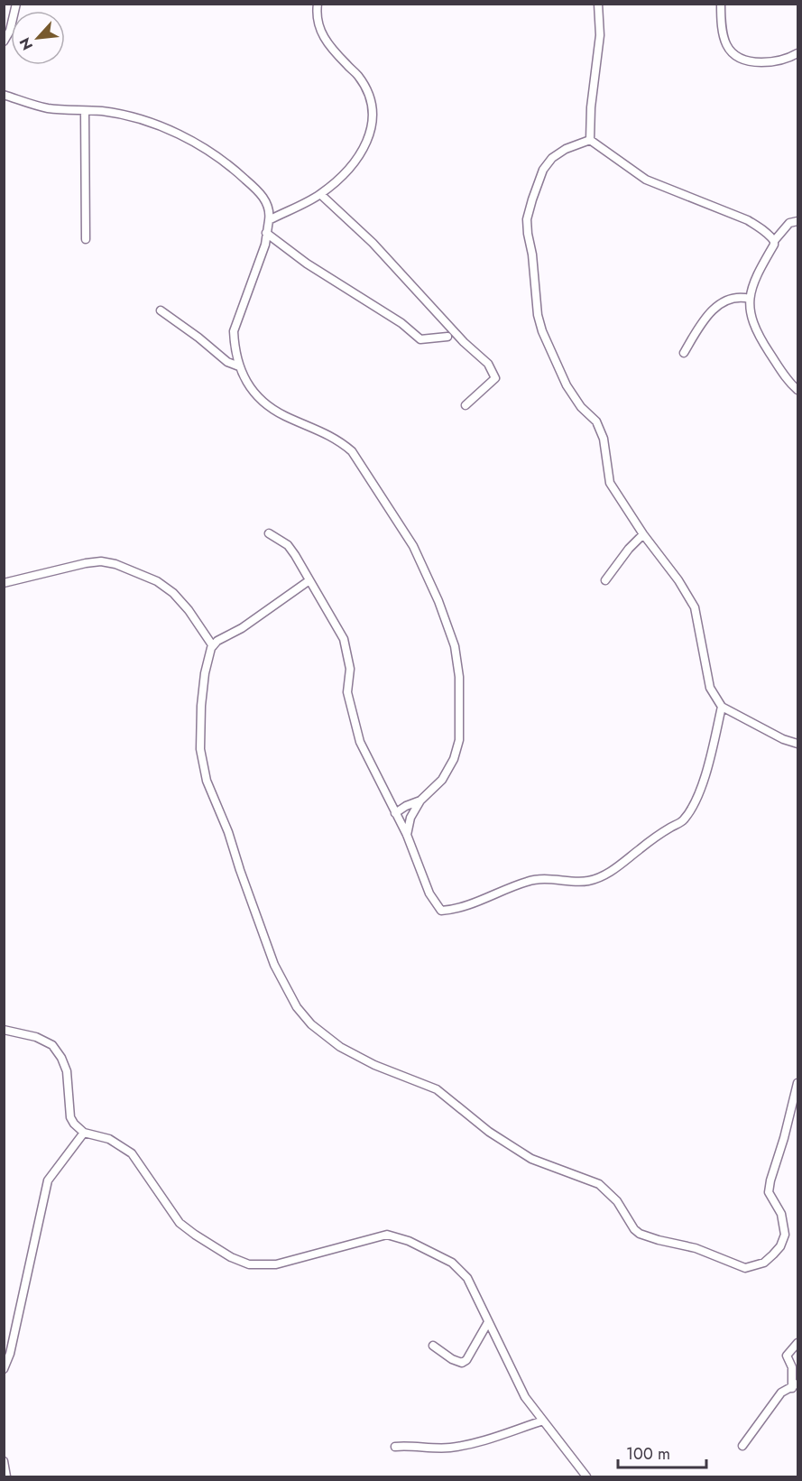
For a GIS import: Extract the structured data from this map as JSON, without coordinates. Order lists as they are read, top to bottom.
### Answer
{
  "scale_bar": "100 m",
  "north": "bottom left"
}
